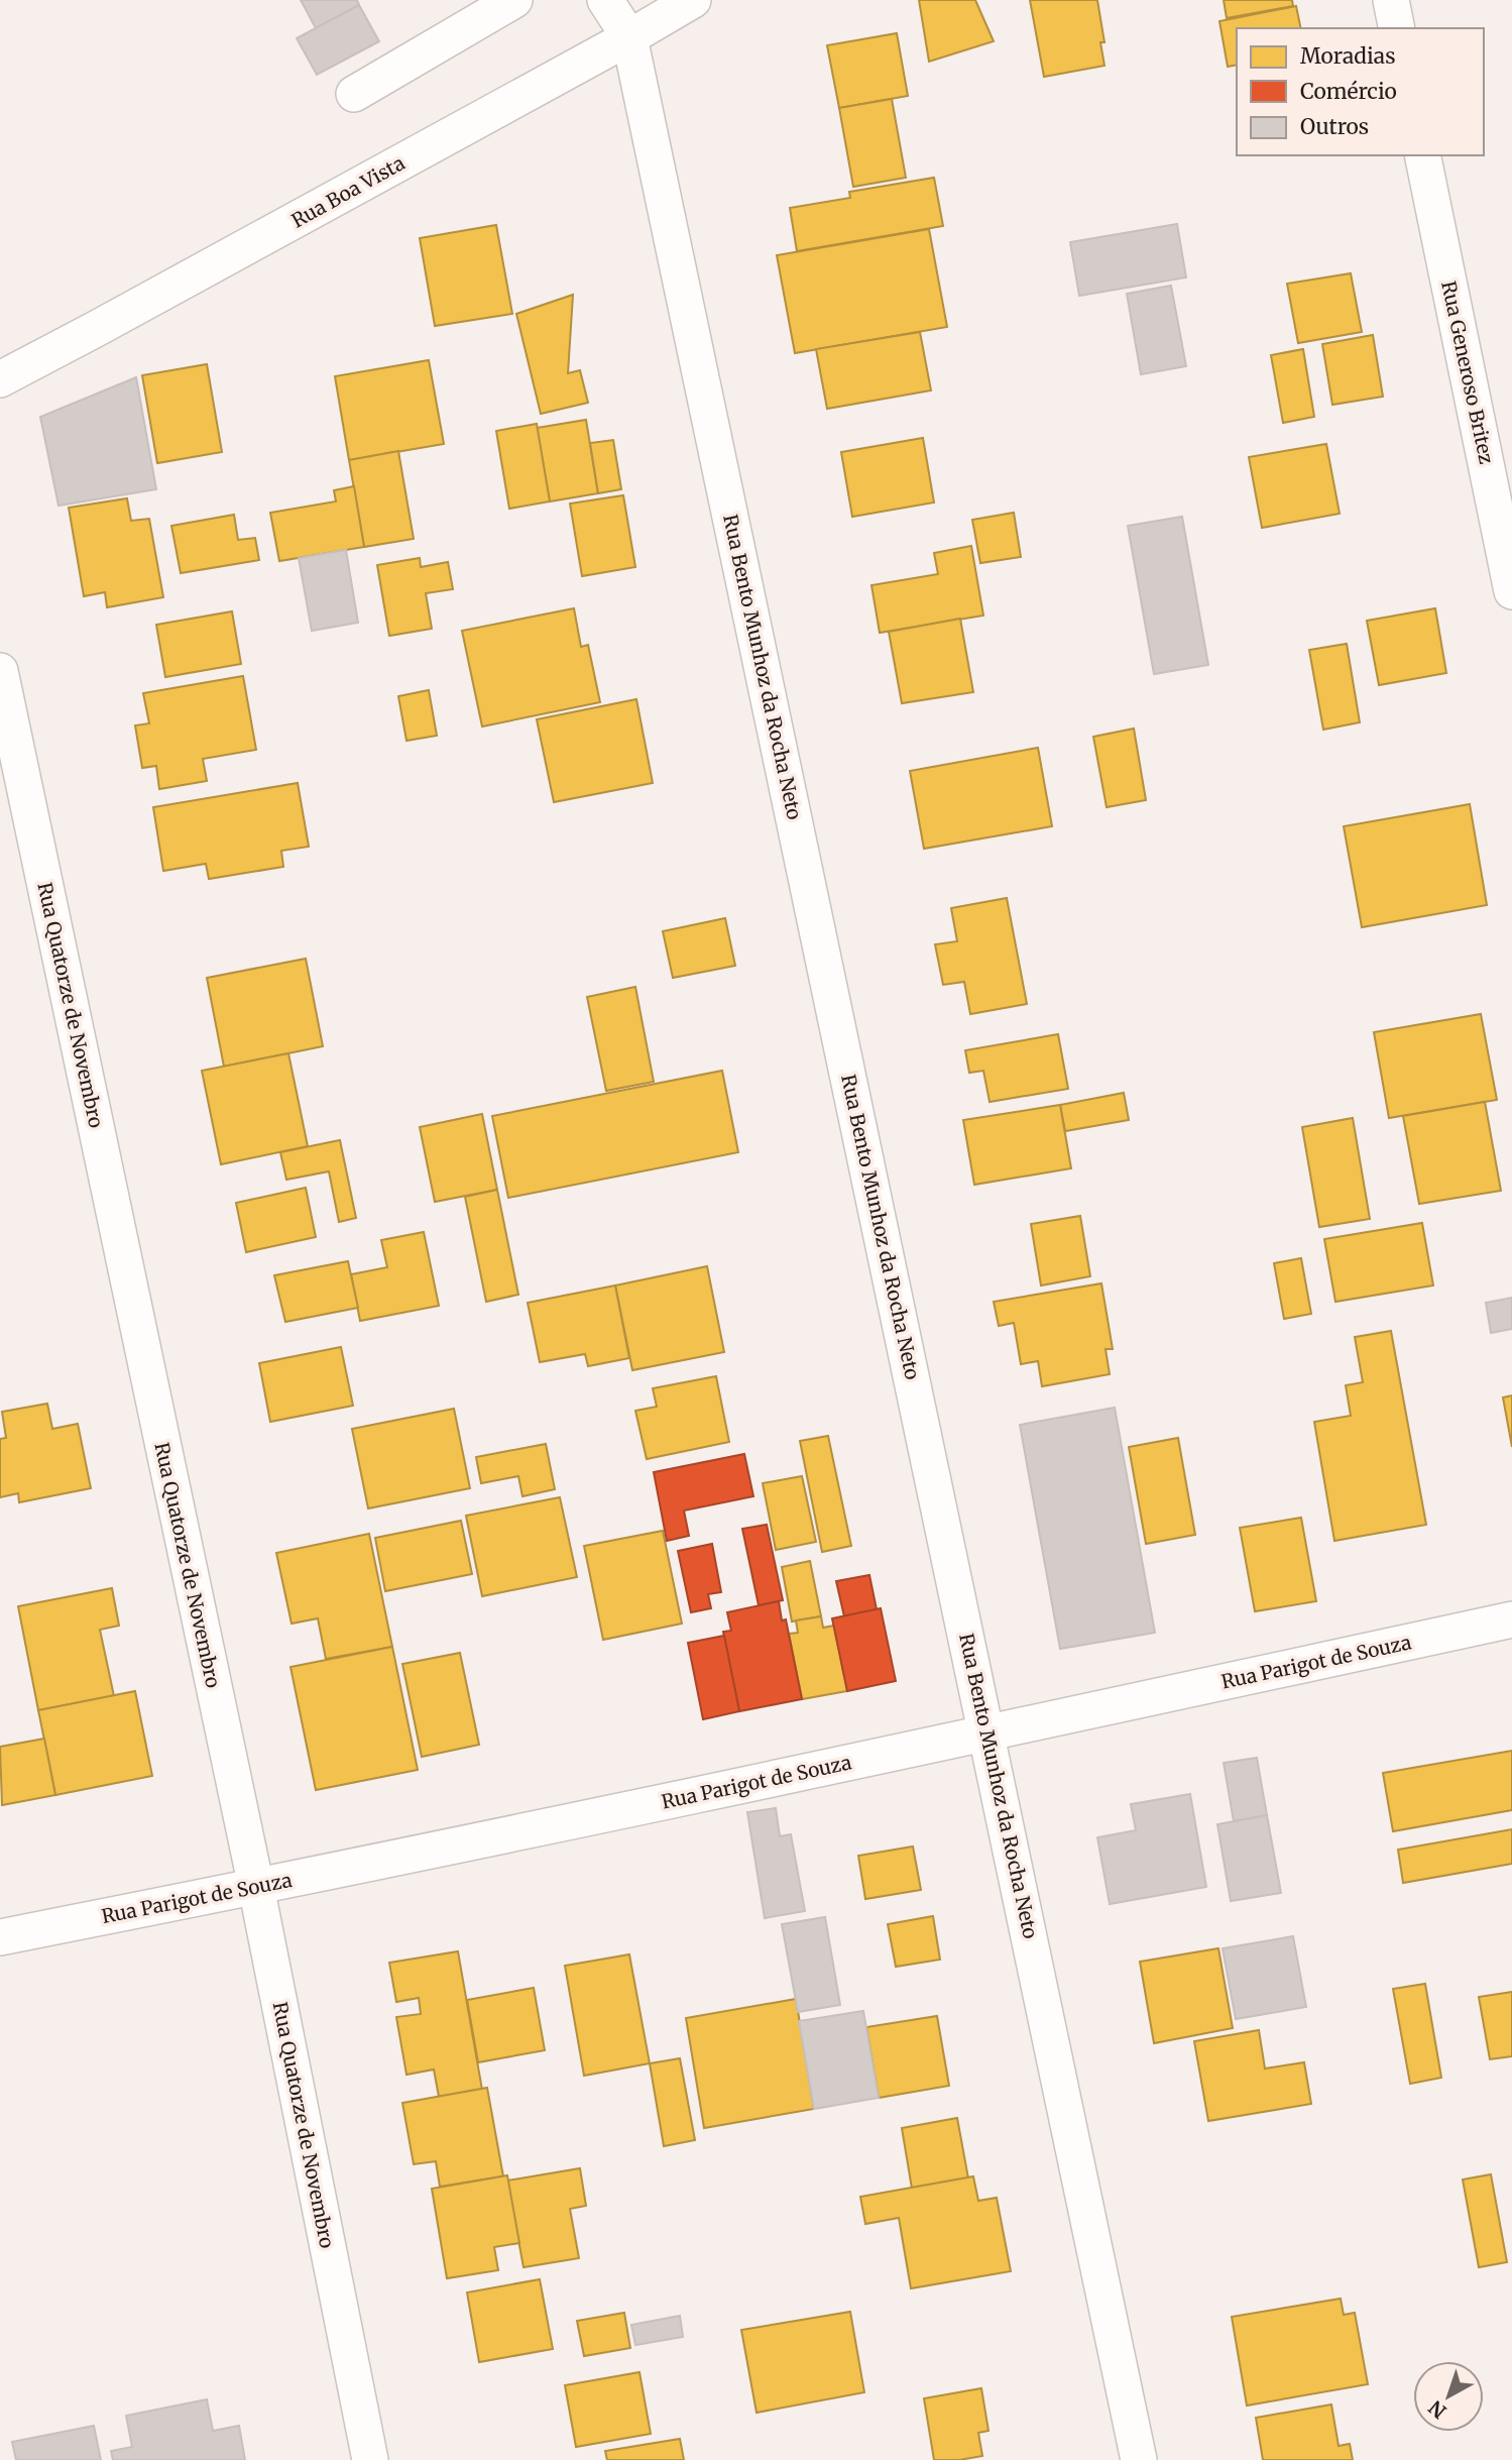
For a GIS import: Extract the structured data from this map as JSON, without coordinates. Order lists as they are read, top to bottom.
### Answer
{
  "streets": {
    "street": [
      "Rua Boa Vista",
      "Rua Generoso Britez",
      "Rua Bento Munhoz da Rocha Neto",
      "Rua Quatorze de Novembro",
      "Rua Parigot de Souza"
    ]
  },
  "crossings": [
    ["Rua Boa Vista", "Rua Bento Munhoz da Rocha Neto"],
    ["Rua Bento Munhoz da Rocha Neto", "Rua Parigot de Souza"],
    ["Rua Quatorze de Novembro", "Rua Parigot de Souza"]
  ],
  "legend": ["Moradias", "Comércio", "Outros"],
  "north": "bottom left"
}
